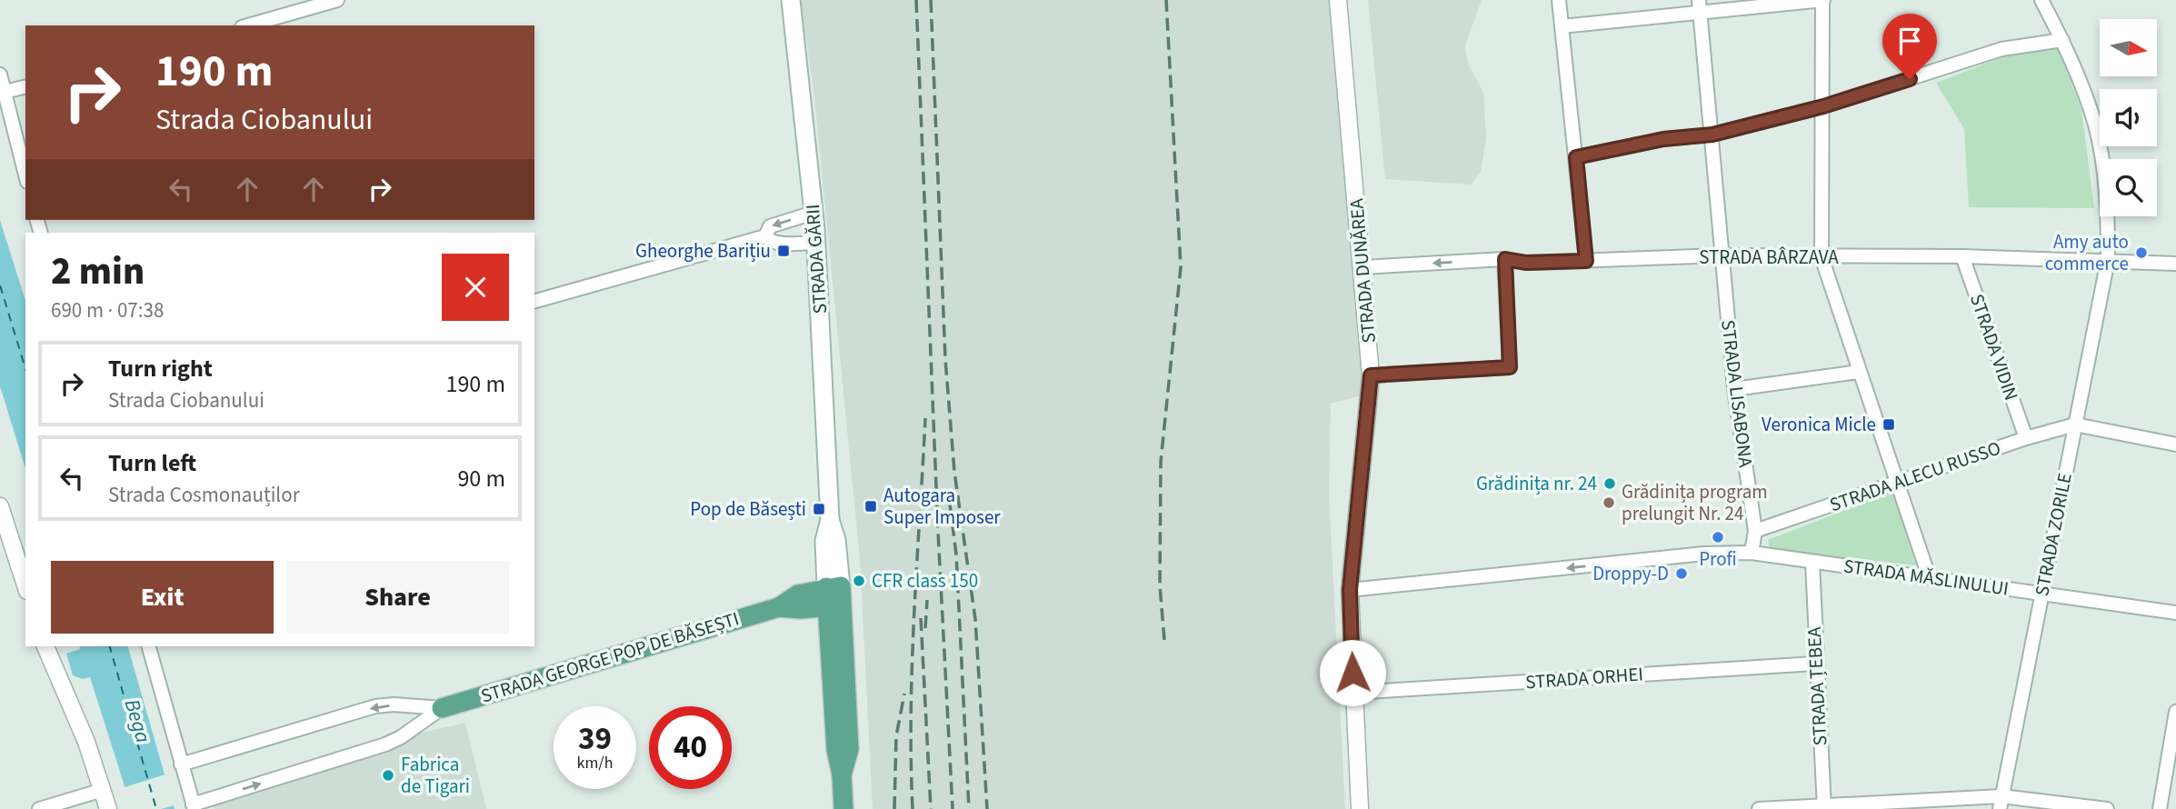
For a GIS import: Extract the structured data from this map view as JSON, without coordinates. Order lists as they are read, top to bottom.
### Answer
{
  "streets": {
    "main road": ["STRADA GĂRII", "STRADA GEORGE POP DE BĂSEȘTI"],
    "street": [
      "STRADA BÂRZAVA",
      "STRADA DUNĂREA",
      "STRADA VIDIN",
      "STRADA LISABONA",
      "STRADA ALECU RUSSO",
      "STRADA ZORILE",
      "STRADA MĂSLINULUI",
      "STRADA ORHEI",
      "STRADA ȚEBEA"
    ]
  },
  "crossings": [
    ["STRADA BÂRZAVA", "STRADA DUNĂREA"],
    ["STRADA BÂRZAVA", "STRADA VIDIN"],
    ["STRADA BÂRZAVA", "STRADA LISABONA"],
    ["STRADA BÂRZAVA", "STRADA ZORILE"],
    ["STRADA GĂRII", "STRADA GEORGE POP DE BĂSEȘTI"],
    ["STRADA DUNĂREA", "STRADA MĂSLINULUI"],
    ["STRADA DUNĂREA", "STRADA ORHEI"],
    ["STRADA VIDIN", "STRADA ALECU RUSSO"],
    ["STRADA LISABONA", "STRADA ALECU RUSSO"],
    ["STRADA ALECU RUSSO", "STRADA ZORILE"],
    ["STRADA ZORILE", "STRADA MĂSLINULUI"],
    ["STRADA MĂSLINULUI", "STRADA ȚEBEA"],
    ["STRADA ORHEI", "STRADA ȚEBEA"]
  ],
  "one_way": ["STRADA MĂSLINULUI"],
  "water": ["Bega"],
  "places": {
    "transit": [
      "Gheorghe Barițiu",
      "Veronica Micle",
      "Autogara Super Imposer",
      "Pop de Băsești"
    ],
    "other": [
      "Amy auto commerce",
      "Grădinița nr. 24",
      "Grădinița program prelungit Nr. 24",
      "Profi",
      "Droppy-D",
      "CFR class 150",
      "Fabrica de Tigari"
    ]
  },
  "north": "right",
  "page": {
    "turn": ["190 m", "Strada Ciobanului"],
    "heading": ["2 min", "690 m · 07:38"],
    "list": [
      {
        "name": "Turn right",
        "note": "Strada Ciobanului",
        "value": "190 m"
      },
      {
        "name": "Turn left",
        "note": "Strada Cosmonauților",
        "value": "90 m"
      }
    ],
    "buttons": ["Exit", "Share"],
    "speed": "39 km/h",
    "limit": "40"
  }
}
